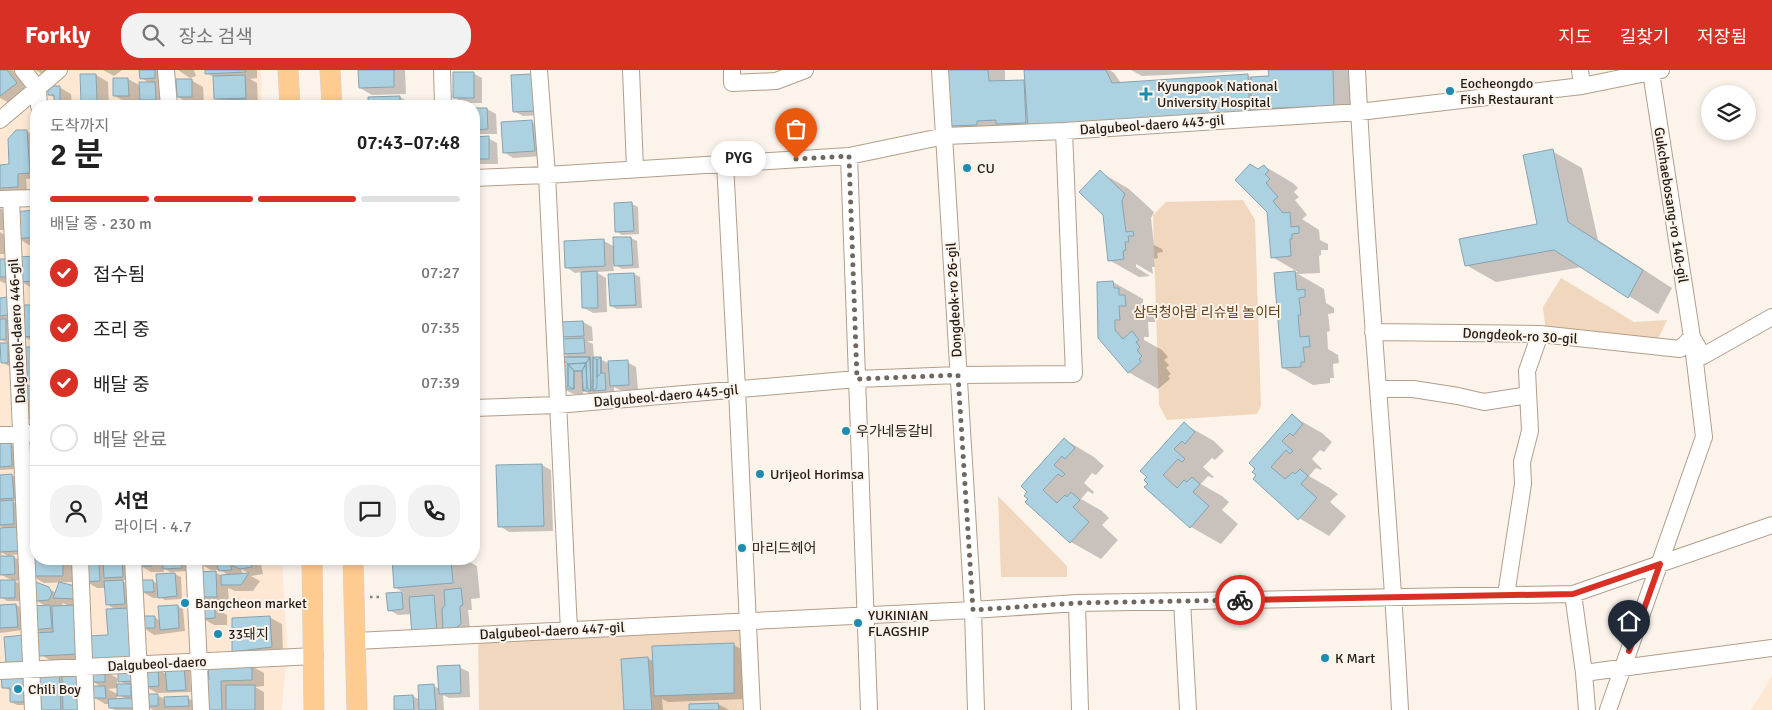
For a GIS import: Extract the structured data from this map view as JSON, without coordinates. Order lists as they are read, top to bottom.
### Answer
{
  "streets": {
    "street": [
      "Dalgubeol-daero 443-gil",
      "Gukchaebosang-ro 140-gil",
      "Dongdeok-ro 26-gil",
      "Dalgubeol-daero 446-gil",
      "Dongdeok-ro 30-gil",
      "Dalgubeol-daero 445-gil",
      "Dalgubeol-daero 447-gil",
      "Dalgubeol-daero"
    ]
  },
  "crossings": [
    ["Dalgubeol-daero 443-gil", "Gukchaebosang-ro 140-gil"],
    ["Dalgubeol-daero 443-gil", "Dongdeok-ro 26-gil"],
    ["Dalgubeol-daero 443-gil", "Dalgubeol-daero 445-gil"],
    ["Gukchaebosang-ro 140-gil", "Dongdeok-ro 30-gil"],
    ["Gukchaebosang-ro 140-gil", "Dalgubeol-daero 447-gil"],
    ["Dongdeok-ro 26-gil", "Dalgubeol-daero 445-gil"],
    ["Dongdeok-ro 26-gil", "Dalgubeol-daero 447-gil"],
    ["Dalgubeol-daero 446-gil", "Dalgubeol-daero"]
  ],
  "parks": ["삼덕청아람 리슈빌 놀이터"],
  "places": {
    "other": [
      "Eocheongdo Fish Restaurant",
      "PYG",
      "CU",
      "우가네등갈비",
      "Urijeol Horimsa",
      "마리드헤어",
      "Bangcheon market",
      "YUKINIAN FLAGSHIP",
      "33돼지",
      "K Mart",
      "Chili Boy"
    ],
    "health": ["Kyungpook National University Hospital"]
  },
  "page": {
    "header": "Forkly",
    "search": "장소 검색",
    "nav": ["지도", "길찾기", "저장됨"],
    "heading": ["2 분", "도착까지", "07:43–07:48"],
    "panel": ["서연", "라이더 · 4.7"],
    "bubble": "PYG",
    "bar": "배달 중 · 230 m",
    "list": [
      ["접수됨", "07:27"],
      ["조리 중", "07:35"],
      ["배달 중", "07:39"],
      "배달 완료"
    ]
  }
}
